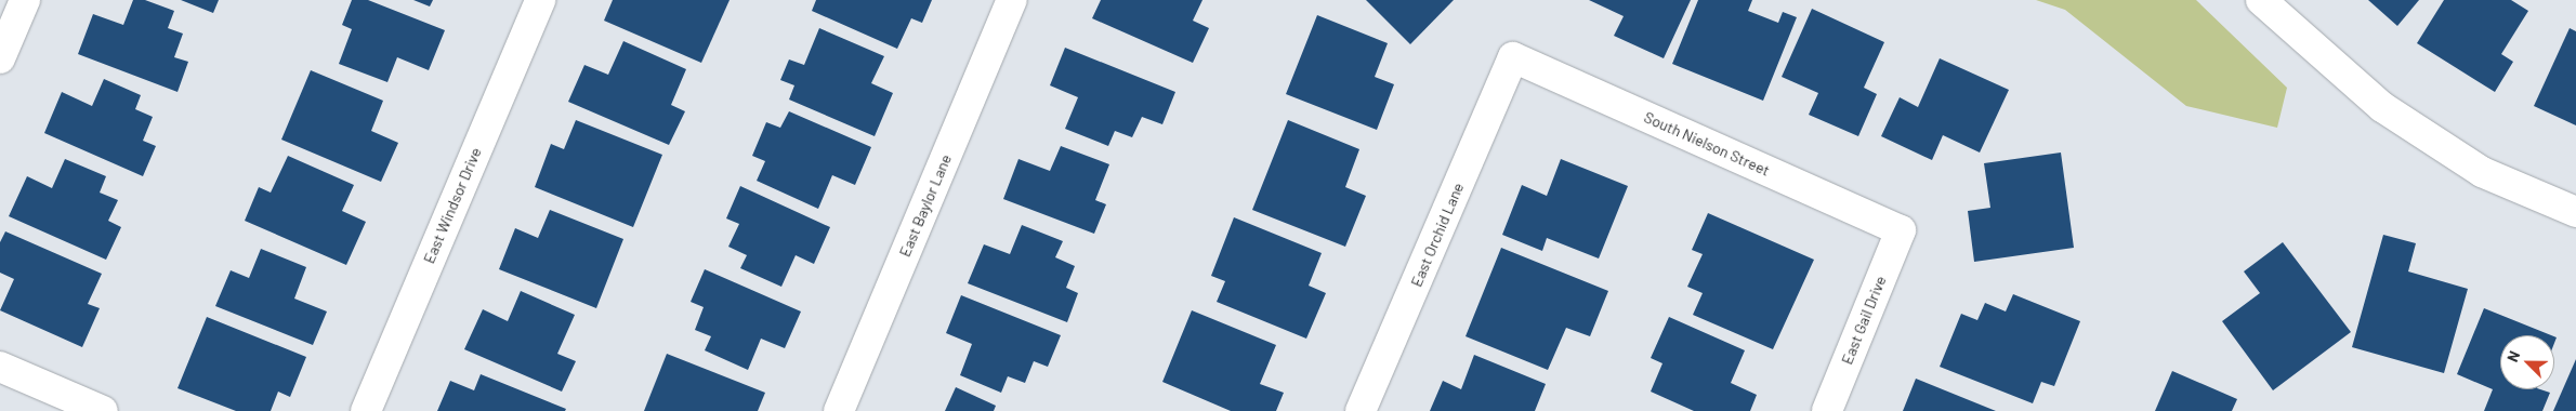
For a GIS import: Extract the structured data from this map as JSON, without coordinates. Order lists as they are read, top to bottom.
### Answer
{
  "streets": {
    "street": [
      "South Nielson Street",
      "East Windsor Drive",
      "East Baylor Lane",
      "East Orchid Lane",
      "East Gail Drive"
    ]
  },
  "crossings": [
    ["South Nielson Street", "East Orchid Lane"],
    ["South Nielson Street", "East Gail Drive"]
  ],
  "north": "top left"
}
